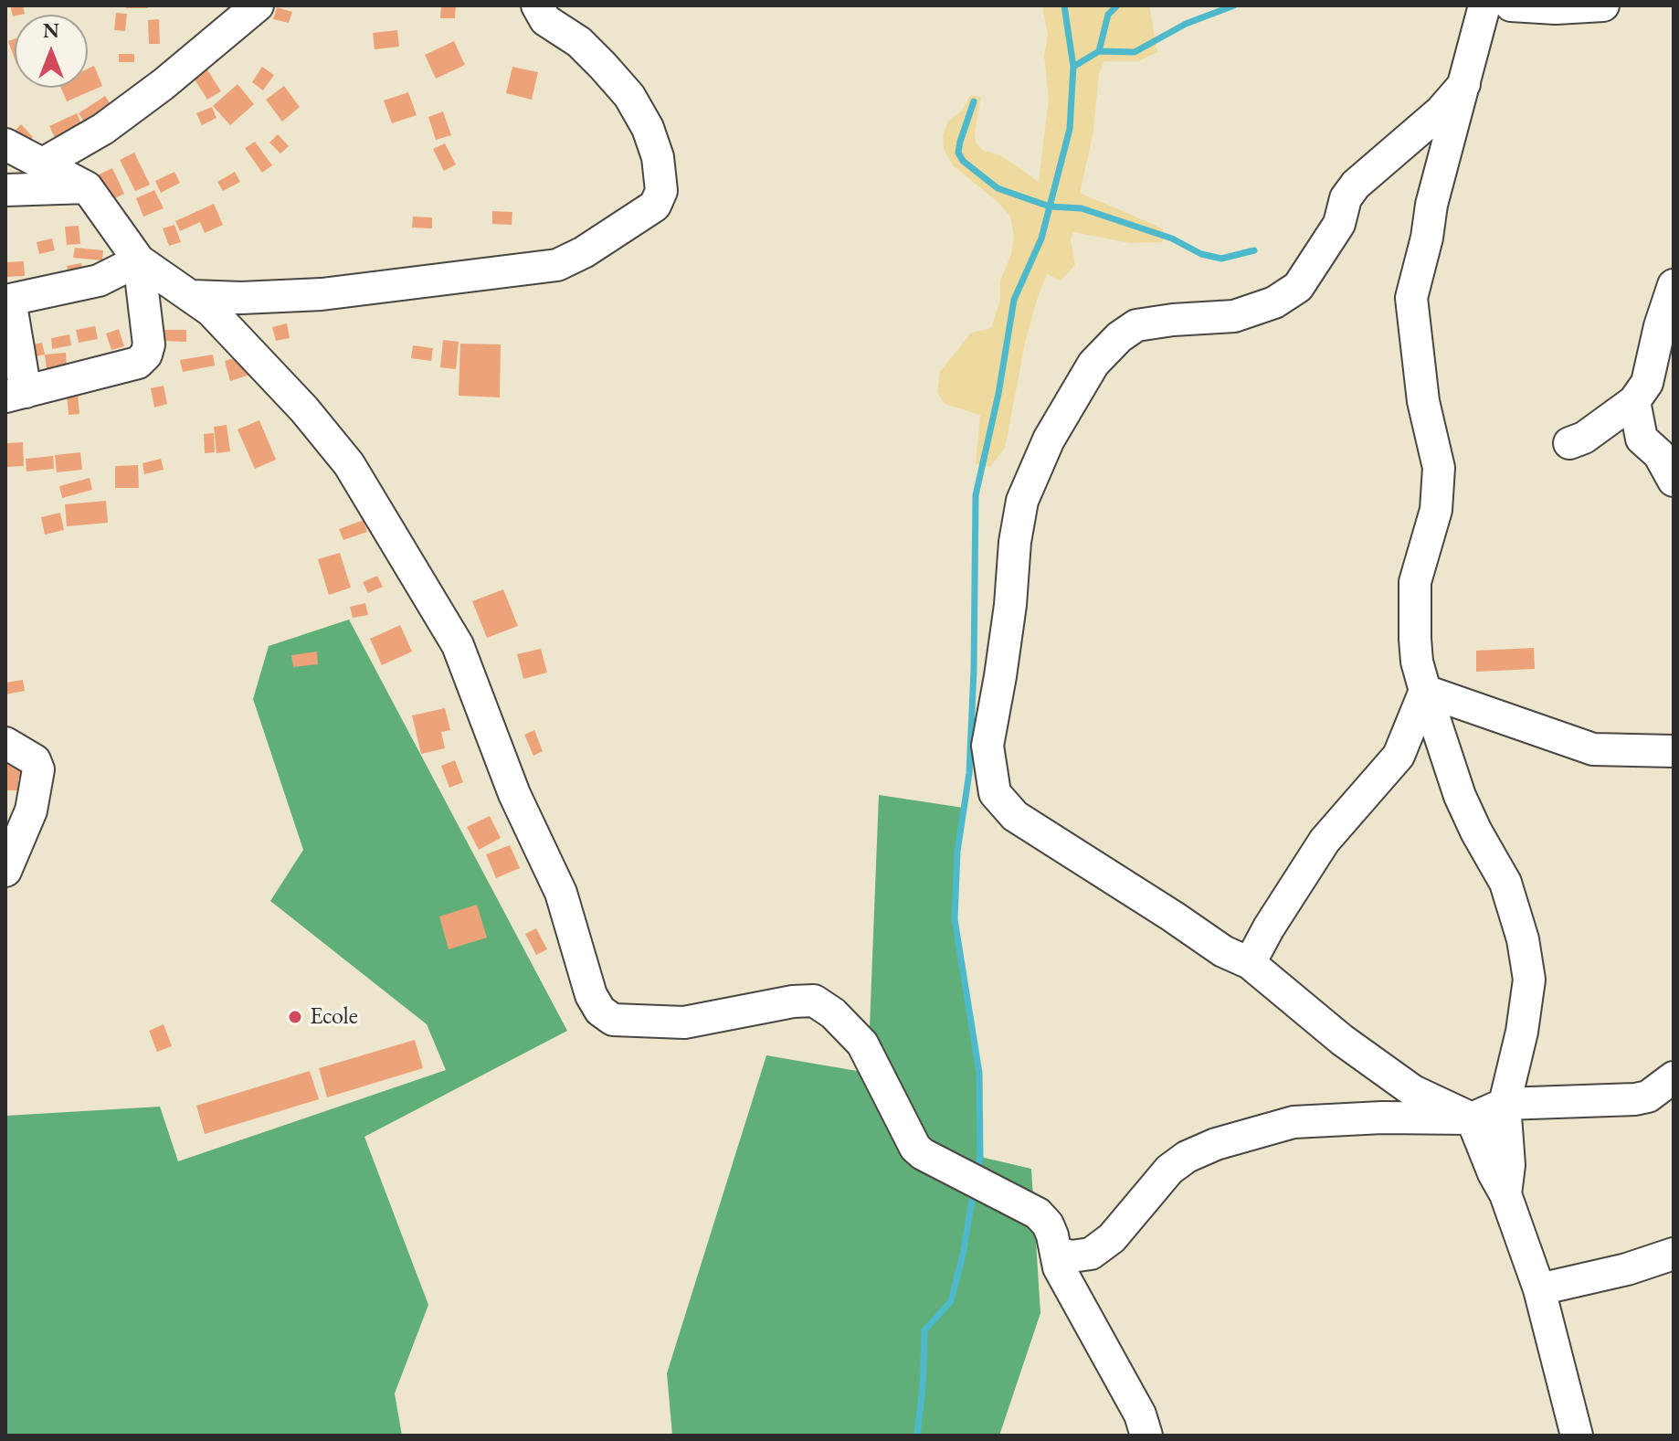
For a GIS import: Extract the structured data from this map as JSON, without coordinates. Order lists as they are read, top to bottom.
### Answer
{
  "places": ["Ecole"],
  "north": "top"
}
